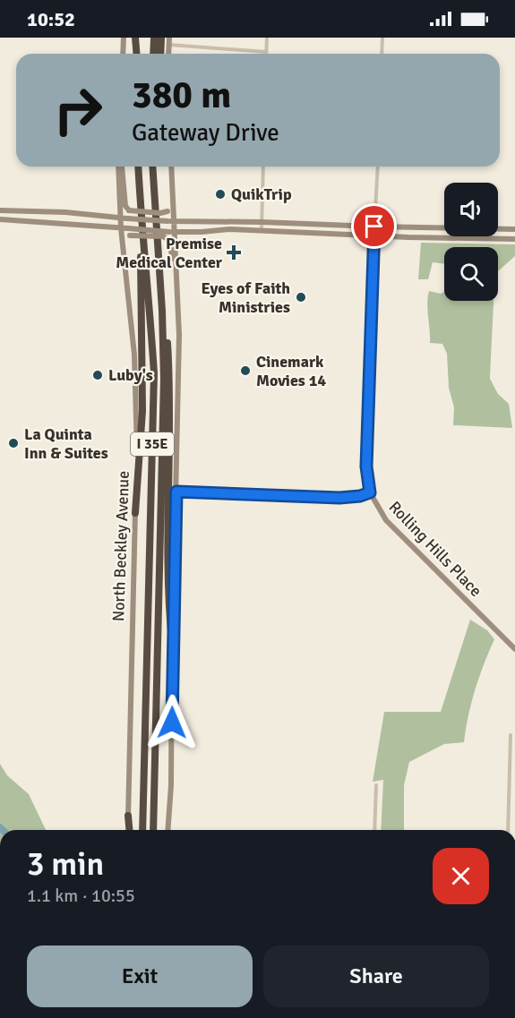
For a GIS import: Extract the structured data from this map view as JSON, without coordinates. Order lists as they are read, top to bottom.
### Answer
{
  "streets": {
    "highway": ["I 35E"],
    "main road": ["North Beckley Avenue", "Rolling Hills Place"]
  },
  "places": {
    "other": [
      "QuikTrip",
      "Eyes of Faith Ministries",
      "Cinemark Movies 14",
      "Luby's",
      "La Quinta Inn & Suites"
    ],
    "health": ["Premise Medical Center"]
  },
  "page": {
    "status": "10:52",
    "turn": ["380 m", "Gateway Drive"],
    "heading": ["3 min", "1.1 km · 10:55"],
    "buttons": ["Exit", "Share"]
  }
}
